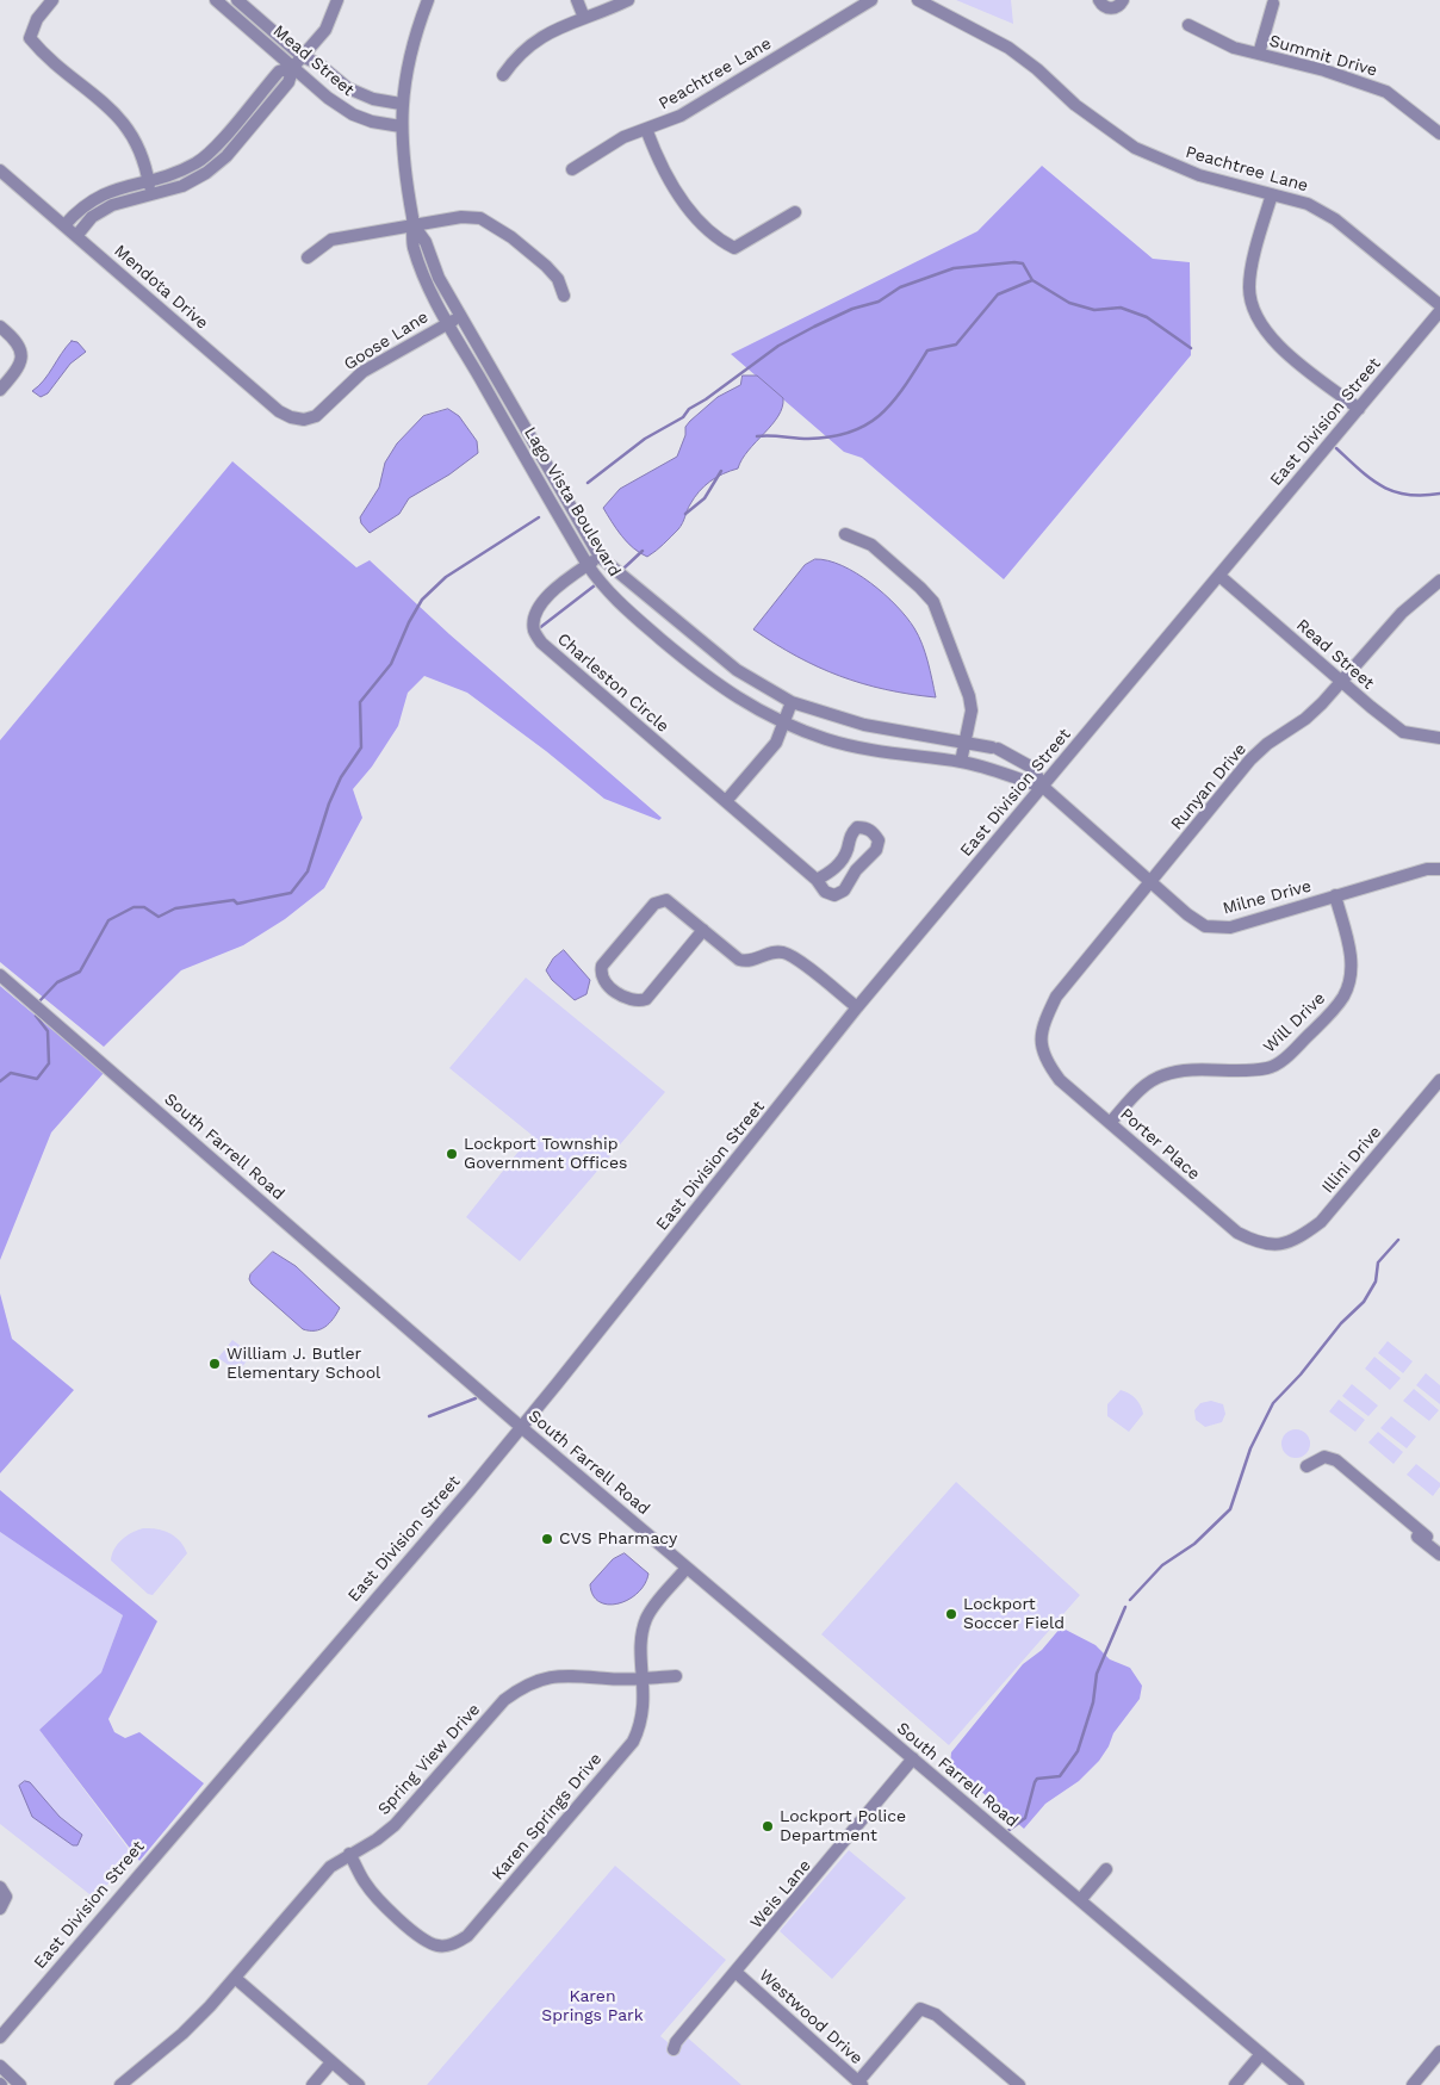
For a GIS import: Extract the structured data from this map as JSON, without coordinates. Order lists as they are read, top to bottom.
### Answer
{
  "streets": {
    "street": [
      "Summit Drive",
      "Mead Street",
      "Peachtree Lane",
      "Mendota Drive",
      "Goose Lane",
      "East Division Street",
      "Lago Vista Boulevard",
      "Read Street",
      "Charleston Circle",
      "Runyan Drive",
      "Milne Drive",
      "Will Drive",
      "Porter Place",
      "South Farrell Road",
      "Illini Drive",
      "Spring View Drive",
      "Karen Springs Drive",
      "Weis Lane",
      "Westwood Drive"
    ]
  },
  "crossings": [
    ["Mead Street", "Lago Vista Boulevard"],
    ["Mendota Drive", "Goose Lane"],
    ["Goose Lane", "Lago Vista Boulevard"],
    ["East Division Street", "Lago Vista Boulevard"],
    ["East Division Street", "Read Street"],
    ["East Division Street", "Milne Drive"],
    ["East Division Street", "South Farrell Road"],
    ["Lago Vista Boulevard", "Charleston Circle"],
    ["Lago Vista Boulevard", "Milne Drive"],
    ["Read Street", "Runyan Drive"],
    ["Runyan Drive", "Milne Drive"],
    ["Runyan Drive", "Porter Place"],
    ["Milne Drive", "Will Drive"],
    ["Will Drive", "Porter Place"],
    ["Porter Place", "Illini Drive"],
    ["South Farrell Road", "Karen Springs Drive"],
    ["South Farrell Road", "Weis Lane"],
    ["Spring View Drive", "Karen Springs Drive"],
    ["Weis Lane", "Westwood Drive"]
  ],
  "parks": ["Karen Springs Park"],
  "places": [
    "Lockport Township Government Offices",
    "William J. Butler Elementary School",
    "CVS Pharmacy",
    "Lockport Soccer Field",
    "Lockport Police Department"
  ]
}
